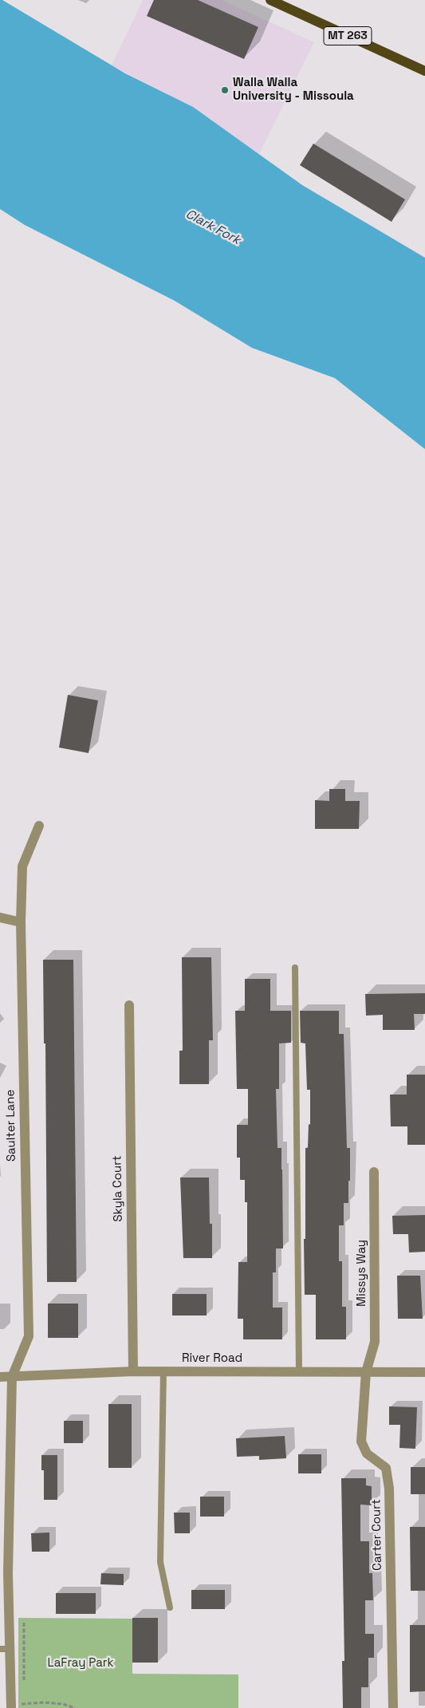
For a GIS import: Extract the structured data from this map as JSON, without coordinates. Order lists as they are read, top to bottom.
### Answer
{
  "streets": {
    "main road": ["MT 263"],
    "street": [
      "Saulter Lane",
      "Skyla Court",
      "Missys Way",
      "River Road",
      "Carter Court"
    ]
  },
  "crossings": [
    ["Saulter Lane", "River Road"],
    ["Skyla Court", "River Road"],
    ["Missys Way", "River Road"],
    ["Missys Way", "Carter Court"],
    ["River Road", "Carter Court"]
  ],
  "water": ["Clark Fork"],
  "parks": ["LaFray Park"],
  "places": ["Walla Walla University - Missoula"]
}
